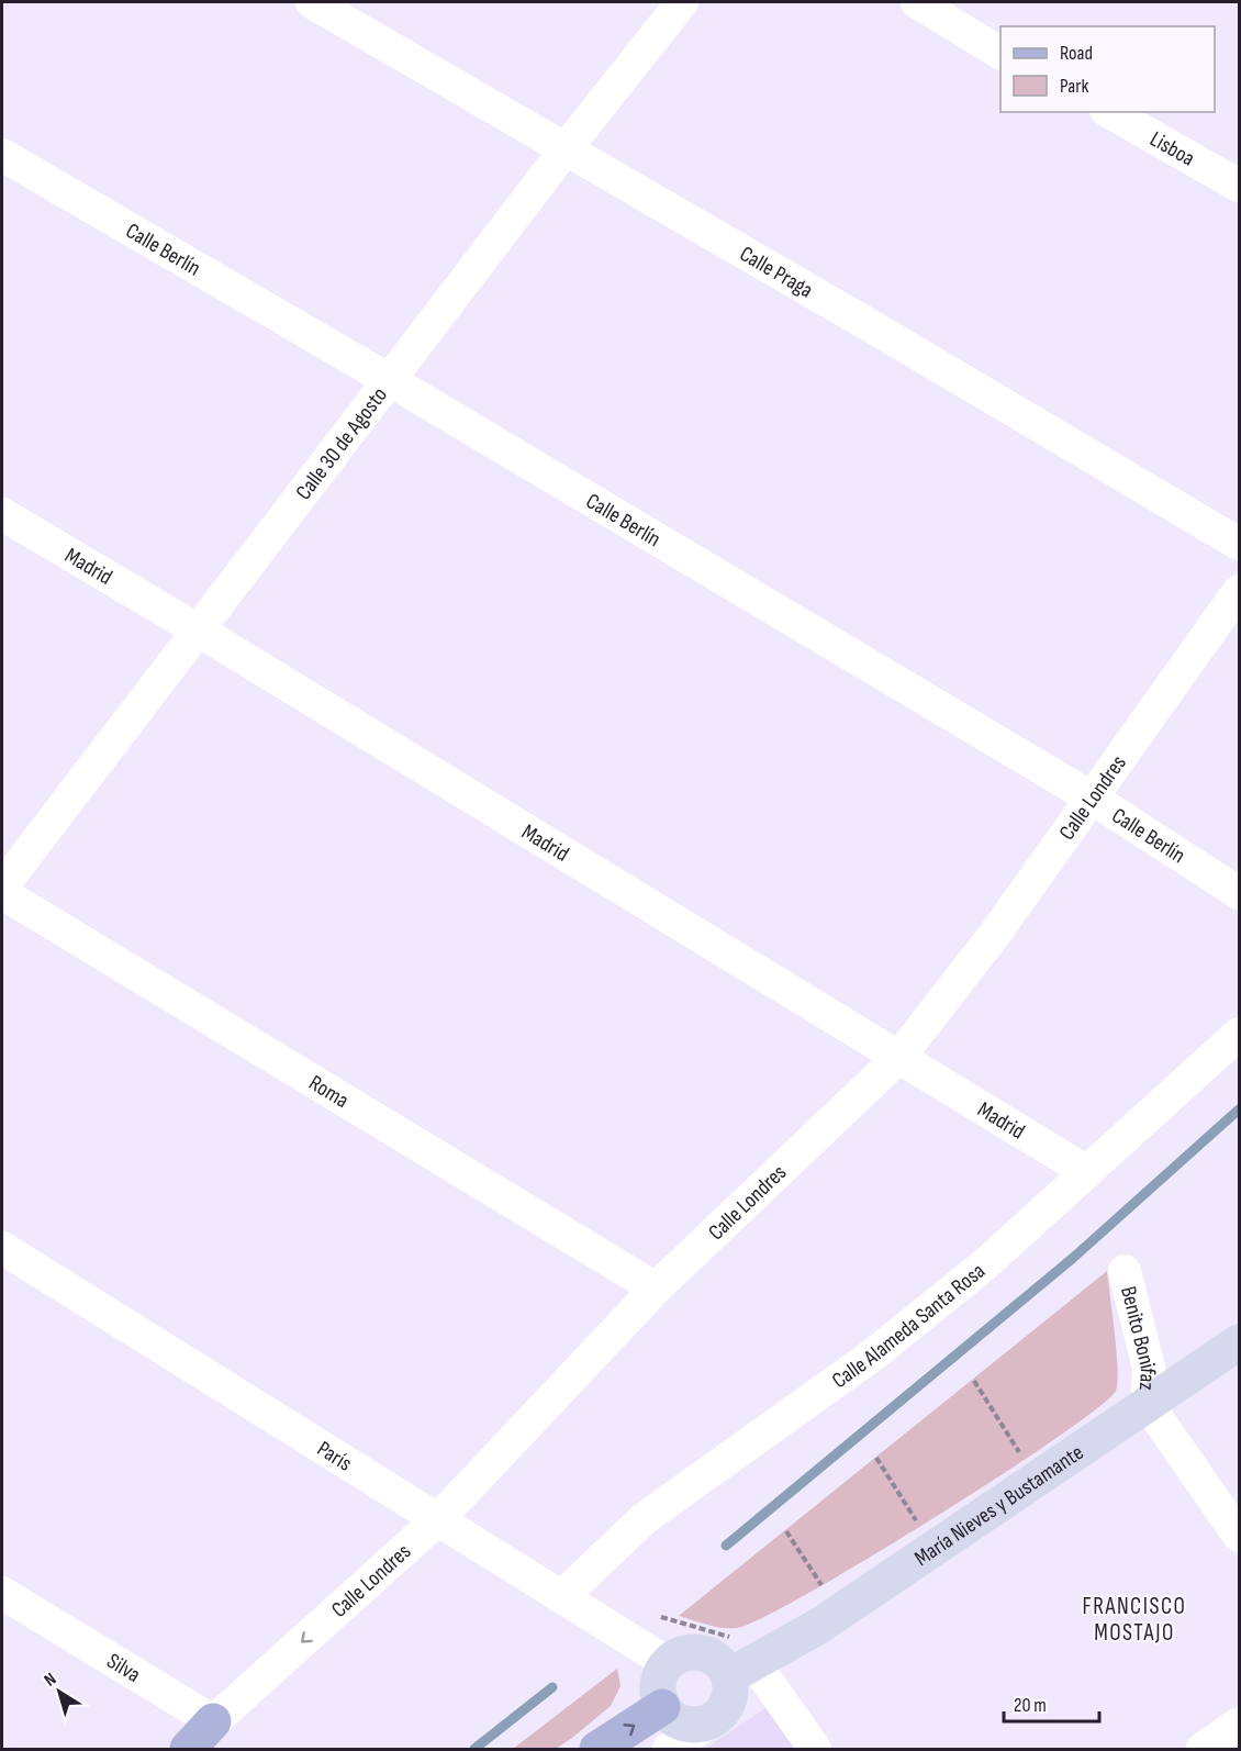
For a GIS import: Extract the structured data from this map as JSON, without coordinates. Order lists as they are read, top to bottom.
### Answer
{
  "streets": {
    "street": [
      "Lisboa",
      "Calle Berlín",
      "Calle Praga",
      "Calle 30 de Agosto",
      "Madrid",
      "Calle Londres",
      "Roma",
      "Calle Alameda Santa Rosa",
      "Benito Bonifaz",
      "París",
      "María Nieves y Bustamante",
      "Silva"
    ]
  },
  "crossings": [
    ["Calle Berlín", "Calle 30 de Agosto"],
    ["Calle Berlín", "Calle Londres"],
    ["Calle Praga", "Calle 30 de Agosto"],
    ["Calle 30 de Agosto", "Madrid"],
    ["Madrid", "Calle Londres"],
    ["Madrid", "Calle Alameda Santa Rosa"],
    ["Calle Londres", "Roma"],
    ["Calle Londres", "París"],
    ["Calle Londres", "Silva"],
    ["Calle Alameda Santa Rosa", "París"],
    ["Benito Bonifaz", "María Nieves y Bustamante"],
    ["París", "María Nieves y Bustamante"]
  ],
  "districts": ["FRANCISCO MOSTAJO"],
  "legend": ["Road", "Park"],
  "scale_bar": "20 m",
  "north": "top left"
}
